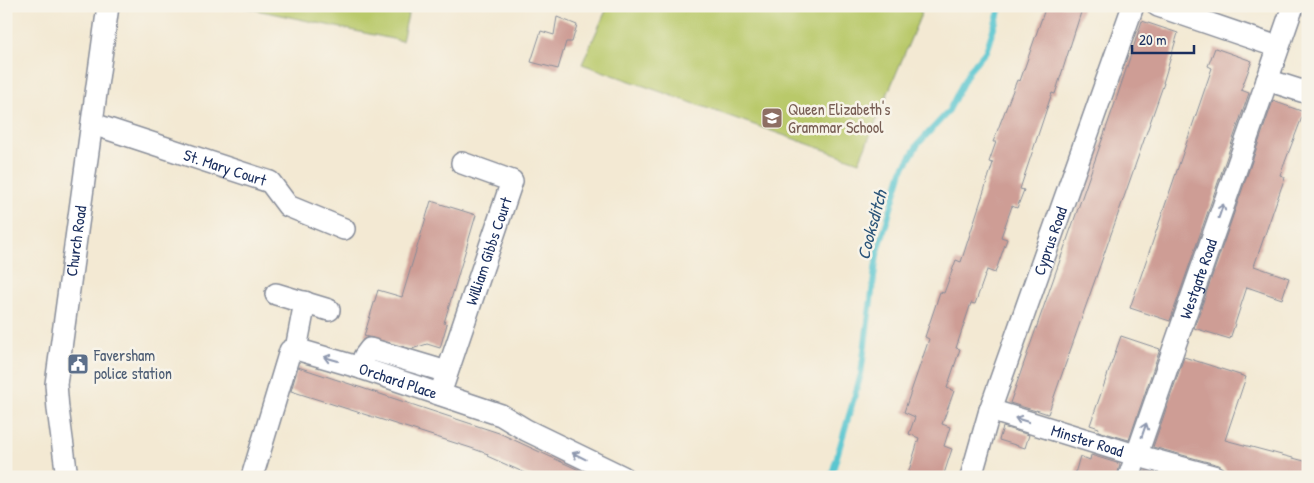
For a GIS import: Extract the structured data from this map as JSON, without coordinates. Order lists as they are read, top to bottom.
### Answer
{
  "streets": {
    "street": [
      "St. Mary Court",
      "Church Road",
      "Cyprus Road",
      "William Gibbs Court",
      "Westgate Road",
      "Orchard Place",
      "Minster Road"
    ]
  },
  "crossings": [
    ["St. Mary Court", "Church Road"],
    ["Cyprus Road", "Minster Road"],
    ["William Gibbs Court", "Orchard Place"],
    ["Westgate Road", "Minster Road"]
  ],
  "one_way": ["Westgate Road", "Orchard Place", "Minster Road"],
  "water": ["Cooksditch"],
  "places": {
    "school or university": ["Queen Elizabeth's Grammar School"],
    "public building": ["Faversham police station"]
  },
  "scale_bar": "20 m"
}
